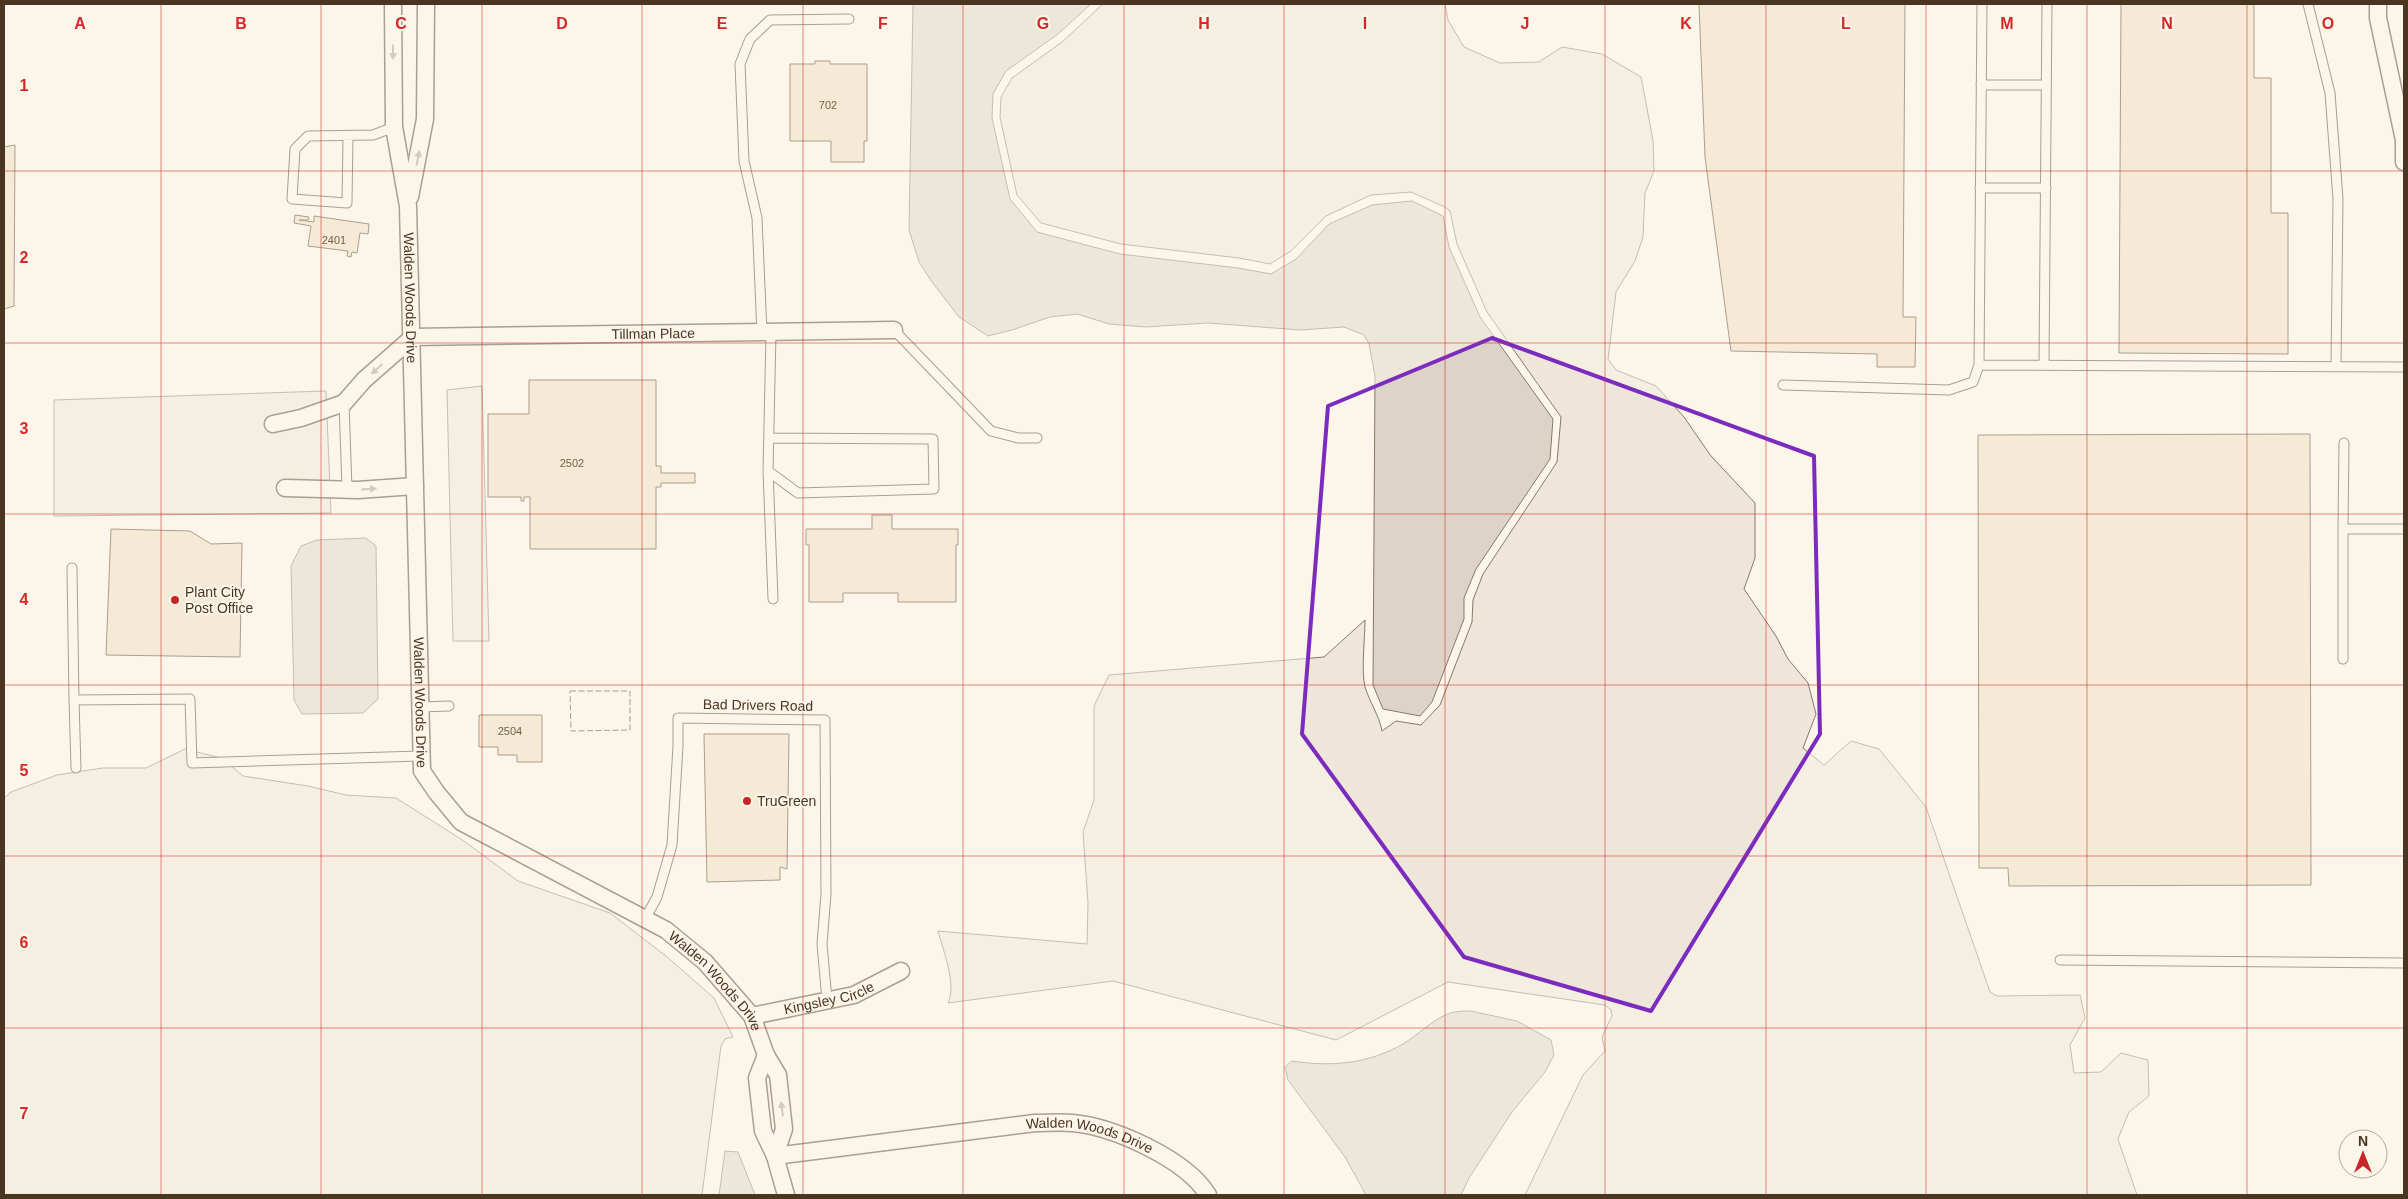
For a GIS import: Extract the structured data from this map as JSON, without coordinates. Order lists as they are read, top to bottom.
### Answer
{
  "streets": {
    "street": ["Walden Woods Drive", "Tillman Place", "Kingsley Circle"],
    "lane": ["Bad Drivers Road"]
  },
  "crossings": [
    ["Walden Woods Drive", "Tillman Place"],
    ["Walden Woods Drive", "Bad Drivers Road"],
    ["Walden Woods Drive", "Kingsley Circle"],
    ["Bad Drivers Road", "Kingsley Circle"]
  ],
  "places": ["Plant City Post Office", "TruGreen"],
  "house_numbers": [
    "702",
    "2401",
    "2502",
    "2504"
  ],
  "north": "top",
  "grid": {
    "columns": [
      "A",
      "B",
      "C",
      "D",
      "E",
      "F",
      "G",
      "H",
      "I",
      "J",
      "K",
      "L",
      "M",
      "N",
      "O"
    ],
    "rows": [
      "1",
      "2",
      "3",
      "4",
      "5",
      "6",
      "7"
    ]
  }
}
